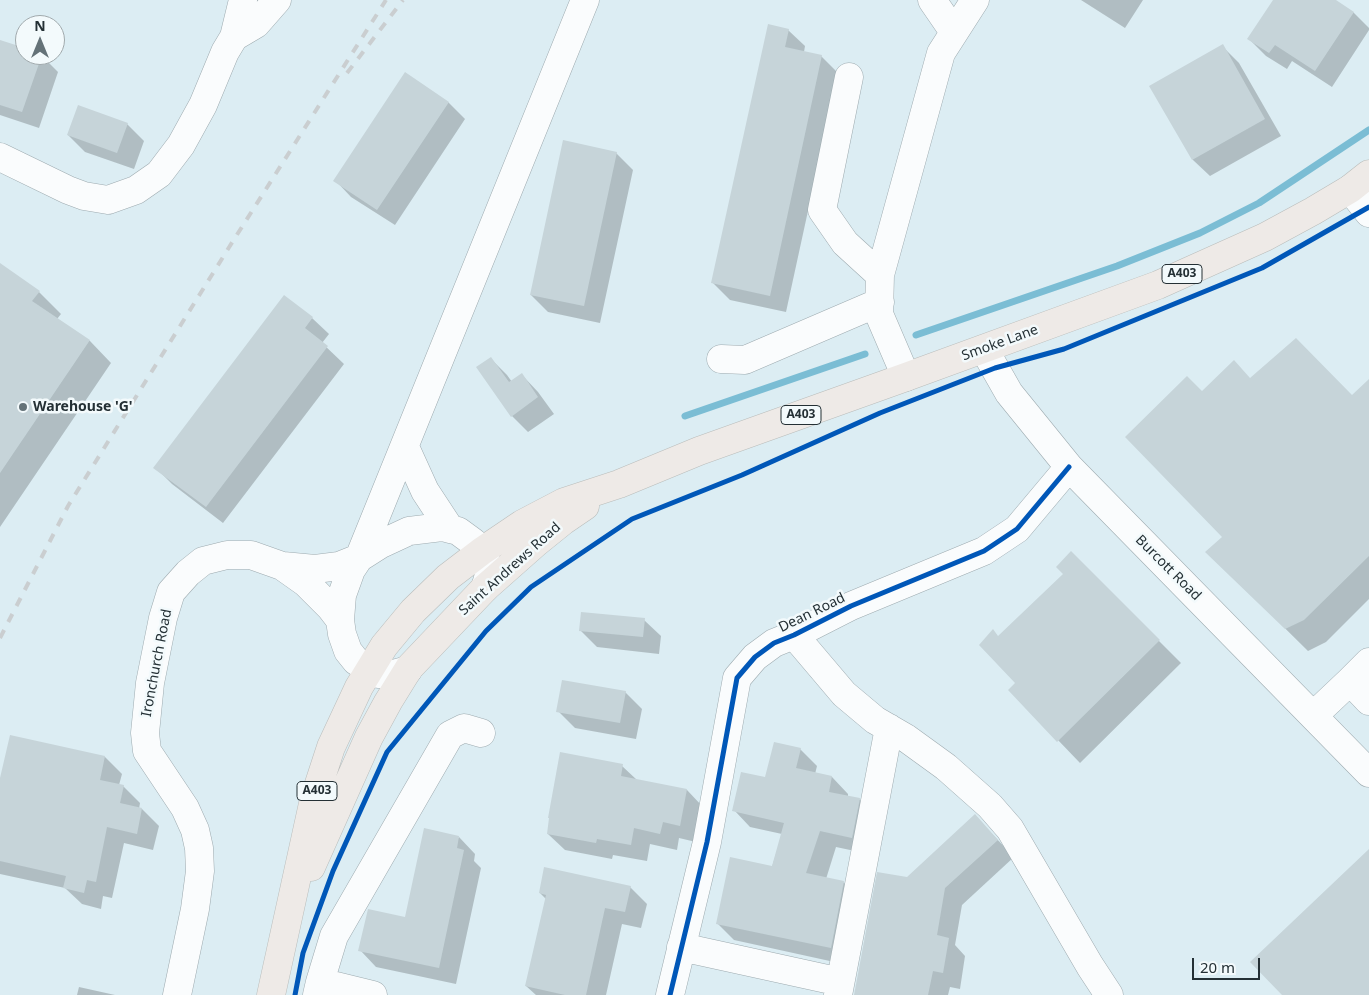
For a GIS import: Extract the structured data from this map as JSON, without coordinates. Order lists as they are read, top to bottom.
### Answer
{
  "streets": {
    "highway": ["A403", "Smoke Lane", "Saint Andrews Road"],
    "street": ["Burcott Road", "Dean Road", "Ironchurch Road"]
  },
  "crossings": [
    ["Smoke Lane", "Burcott Road"],
    ["Smoke Lane", "Saint Andrews Road"],
    ["Burcott Road", "Dean Road"],
    ["Saint Andrews Road", "Ironchurch Road"]
  ],
  "places": ["Warehouse 'G'"],
  "scale_bar": "20 m",
  "north": "top"
}
